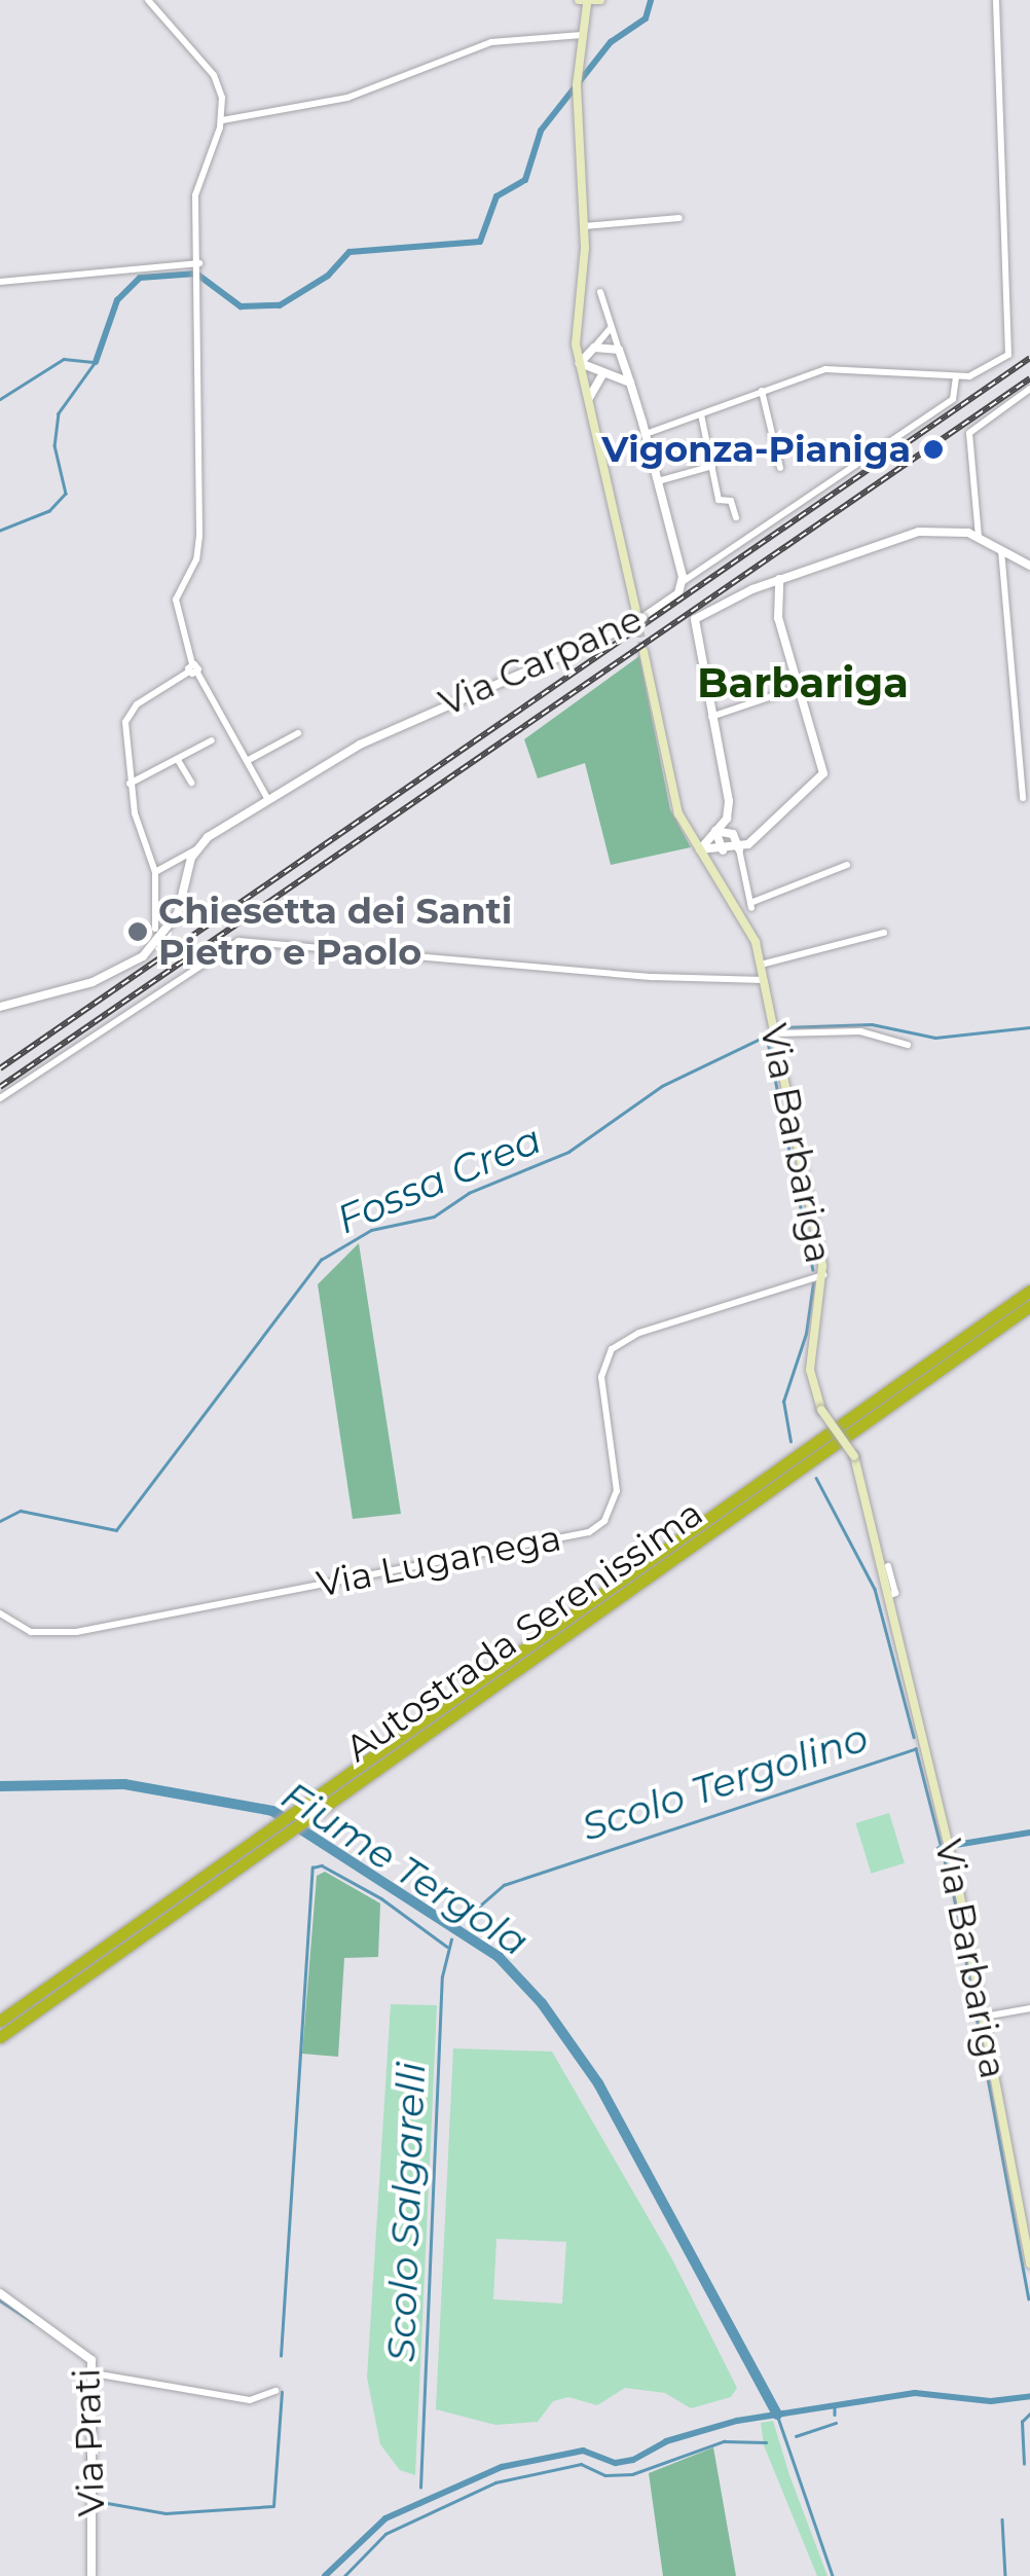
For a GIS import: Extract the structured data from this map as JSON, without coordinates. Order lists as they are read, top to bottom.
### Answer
{
  "streets": {
    "highway": ["Autostrada Serenissima"],
    "main road": ["Via Barbariga"],
    "street": ["Via Carpane", "Via Luganega", "Via Prati"]
  },
  "crossings": [
    ["Via Barbariga", "Via Luganega"]
  ],
  "districts": ["Barbariga"],
  "water": [
    "Fossa Crea",
    "Scolo Tergolino",
    "Fiume Tergola",
    "Scolo Salgarelli"
  ],
  "places": ["Vigonza-Pianiga", "Chiesetta dei Santi Pietro e Paolo"]
}
